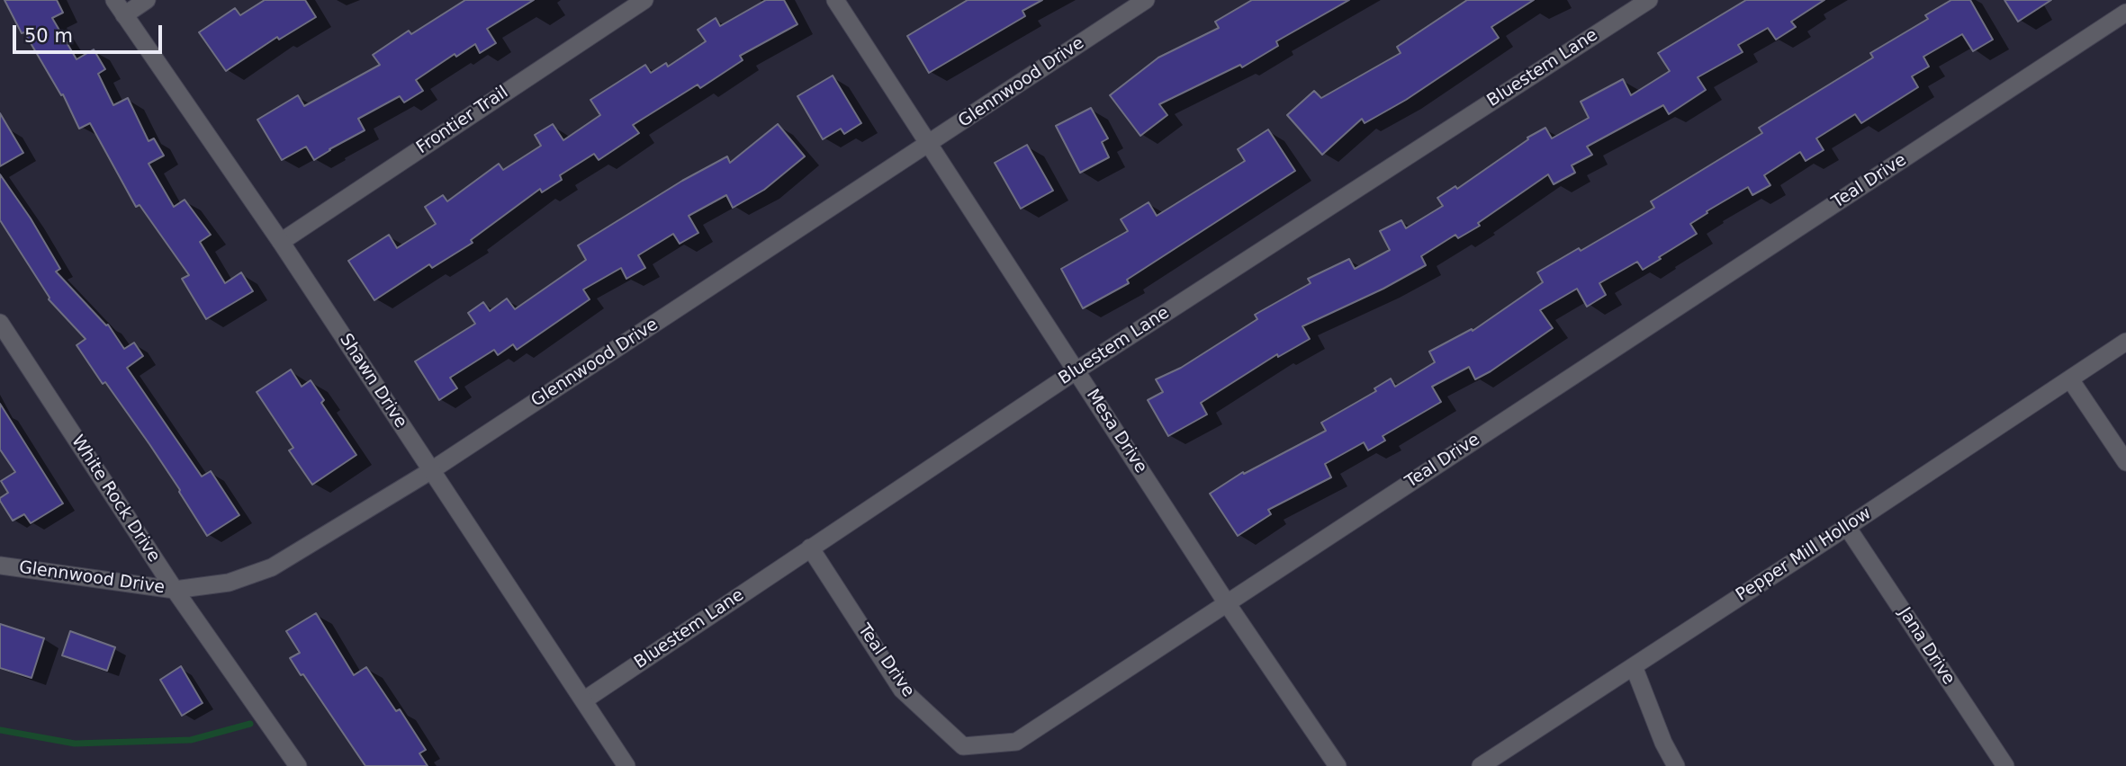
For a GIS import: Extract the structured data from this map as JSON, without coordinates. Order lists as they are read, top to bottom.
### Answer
{
  "streets": {
    "street": [
      "Bluestem Lane",
      "Glennwood Drive",
      "Frontier Trail",
      "Teal Drive",
      "Shawn Drive",
      "Mesa Drive",
      "White Rock Drive",
      "Pepper Mill Hollow",
      "Jana Drive"
    ]
  },
  "crossings": [
    ["Bluestem Lane", "Teal Drive"],
    ["Bluestem Lane", "Shawn Drive"],
    ["Bluestem Lane", "Mesa Drive"],
    ["Glennwood Drive", "Shawn Drive"],
    ["Glennwood Drive", "Mesa Drive"],
    ["Glennwood Drive", "White Rock Drive"],
    ["Frontier Trail", "Shawn Drive"],
    ["Teal Drive", "Mesa Drive"],
    ["Pepper Mill Hollow", "Jana Drive"]
  ],
  "scale_bar": "50 m"
}
